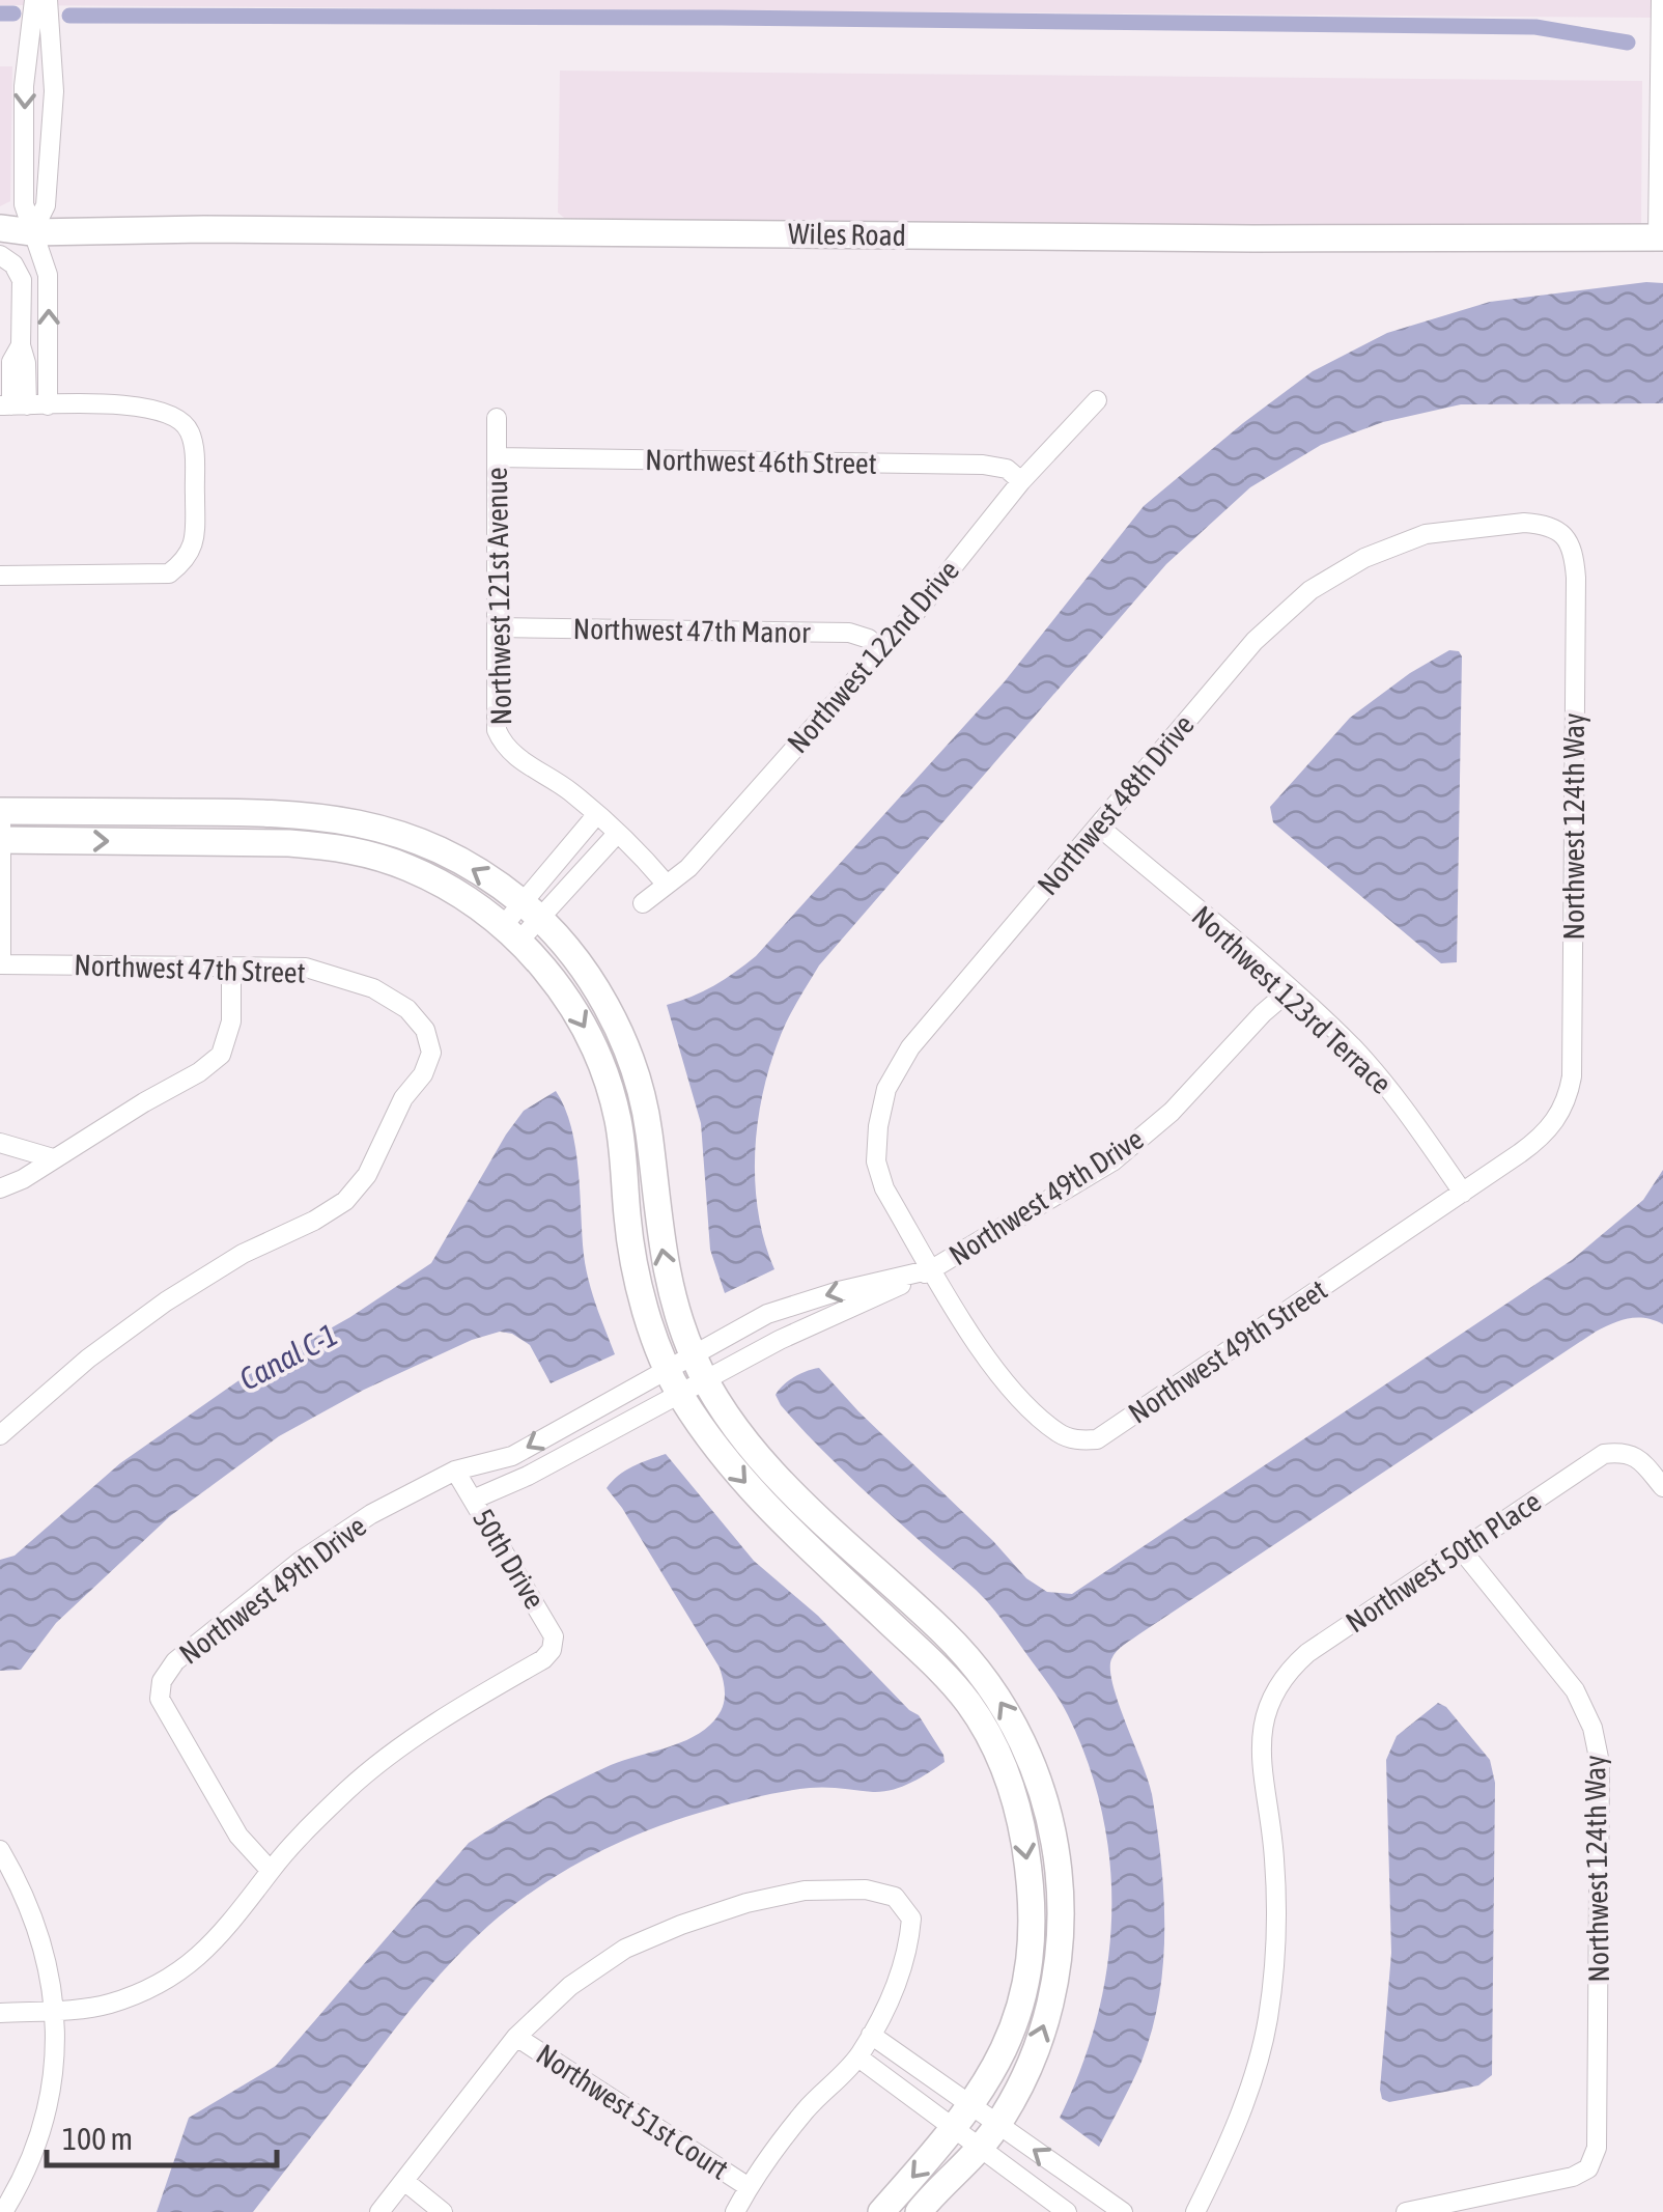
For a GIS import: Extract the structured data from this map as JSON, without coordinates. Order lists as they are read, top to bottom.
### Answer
{
  "streets": {
    "street": [
      "Wiles Road",
      "Northwest 46th Street",
      "Northwest 121st Avenue",
      "Northwest 47th Manor",
      "Northwest 122nd Drive",
      "Northwest 48th Drive",
      "Northwest 124th Way",
      "Northwest 47th Street",
      "Northwest 123rd Terrace",
      "Northwest 49th Drive",
      "Northwest 49th Street",
      "50th Drive",
      "Northwest 50th Place",
      "Northwest 51st Court"
    ]
  },
  "crossings": [
    ["Northwest 46th Street", "Northwest 121st Avenue"],
    ["Northwest 46th Street", "Northwest 122nd Drive"],
    ["Northwest 121st Avenue", "Northwest 47th Manor"],
    ["Northwest 121st Avenue", "Northwest 122nd Drive"],
    ["Northwest 47th Manor", "Northwest 122nd Drive"],
    ["Northwest 48th Drive", "Northwest 124th Way"],
    ["Northwest 48th Drive", "Northwest 123rd Terrace"],
    ["Northwest 48th Drive", "Northwest 49th Drive"],
    ["Northwest 48th Drive", "Northwest 49th Street"],
    ["Northwest 124th Way", "Northwest 49th Street"],
    ["Northwest 124th Way", "Northwest 50th Place"],
    ["Northwest 123rd Terrace", "Northwest 49th Drive"],
    ["Northwest 123rd Terrace", "Northwest 49th Street"],
    ["Northwest 49th Drive", "Northwest 49th Street"],
    ["Northwest 49th Drive", "50th Drive"]
  ],
  "water": ["Canal C-1"],
  "scale_bar": "100 m"
}
